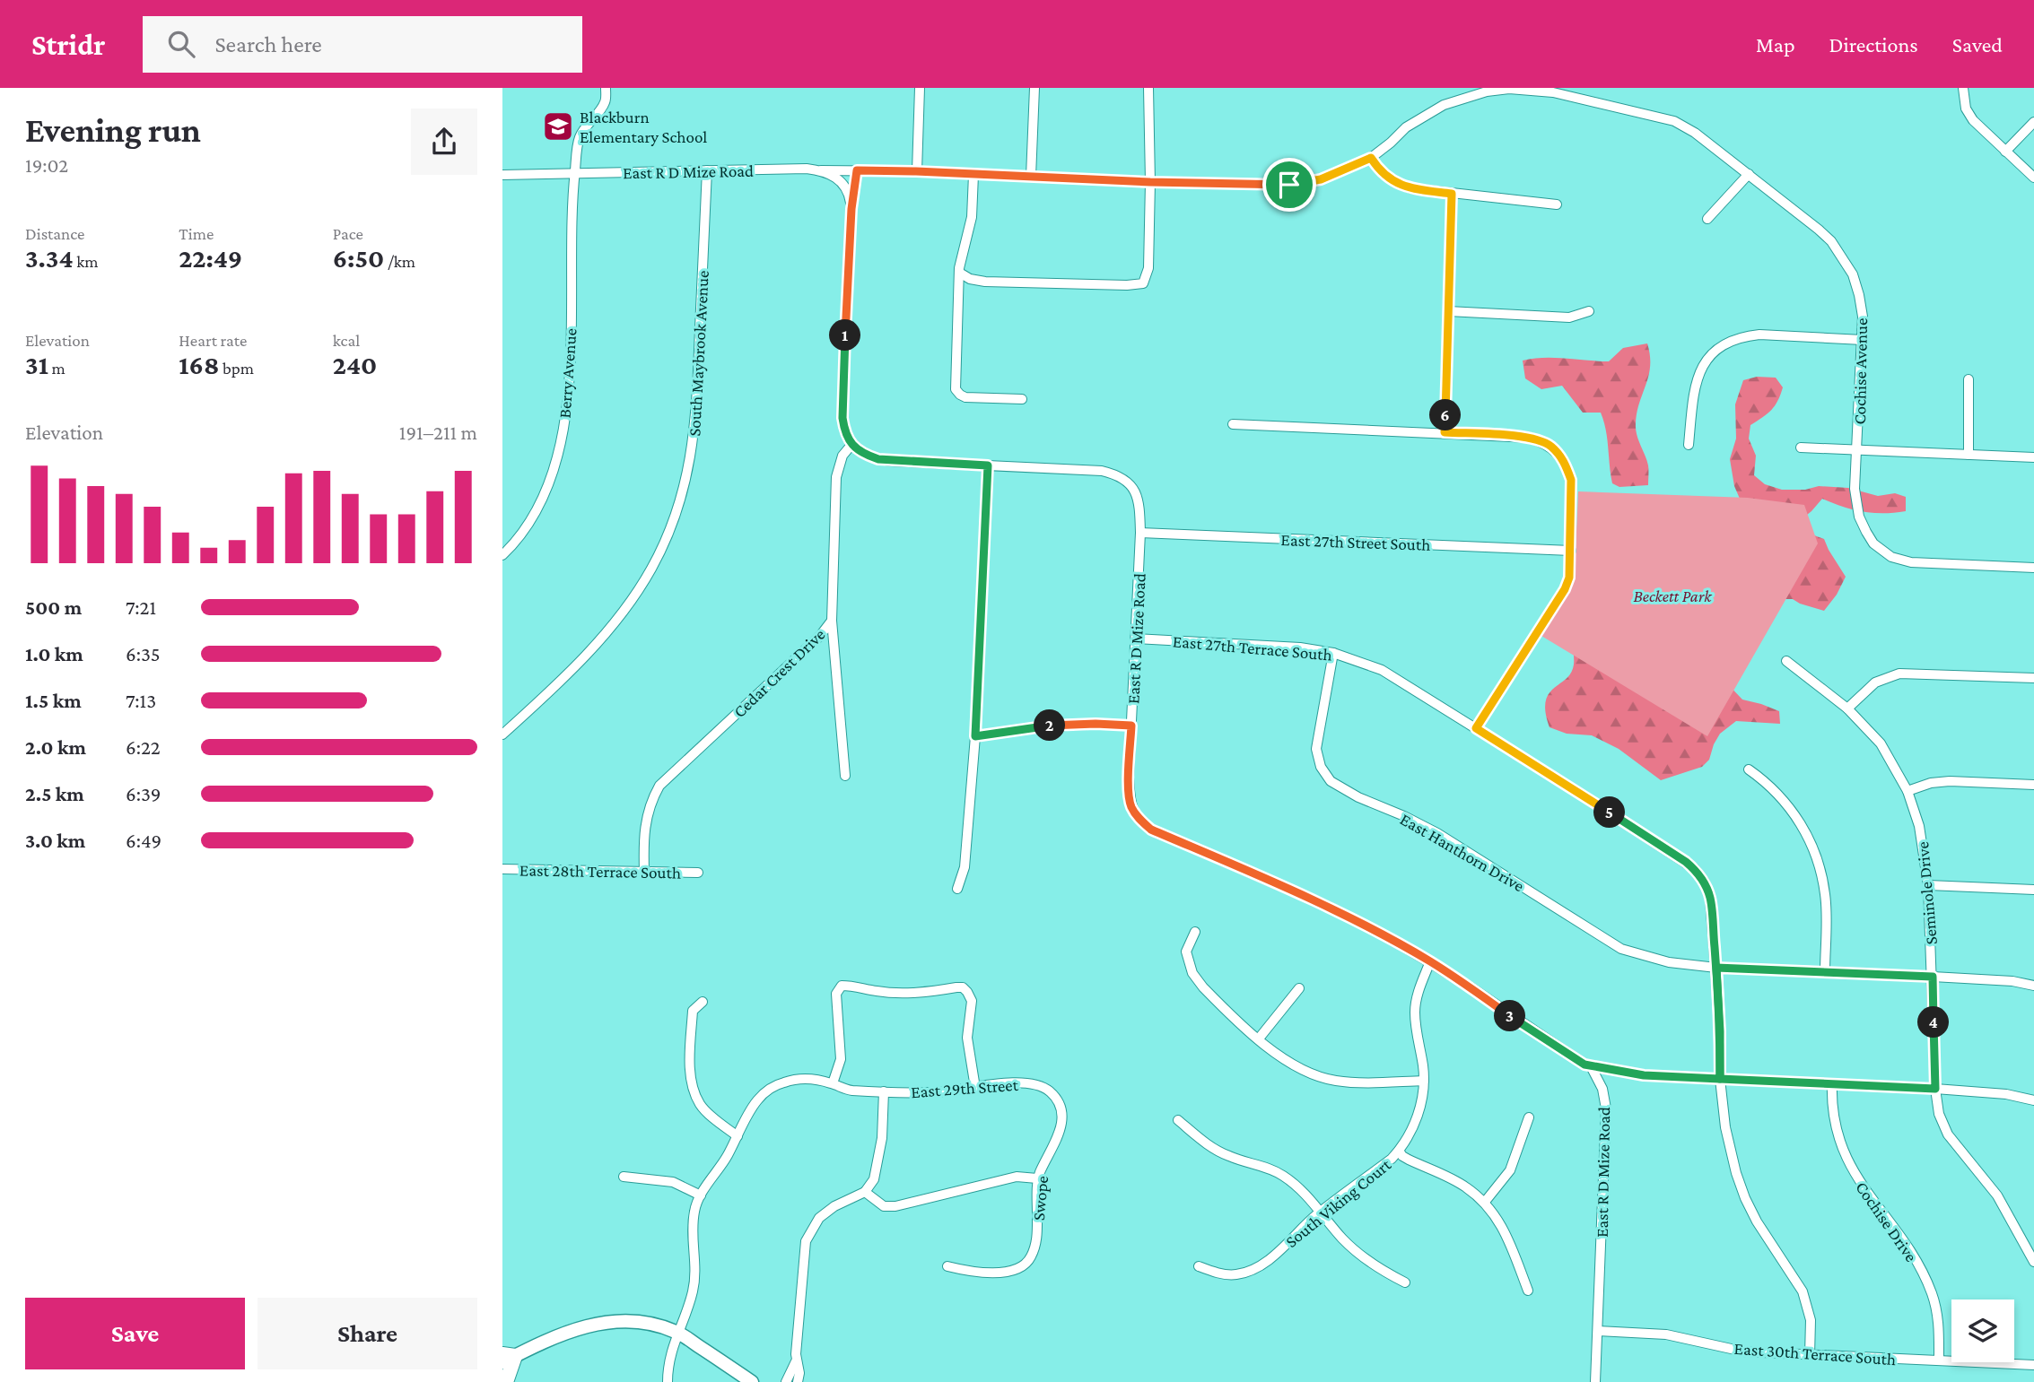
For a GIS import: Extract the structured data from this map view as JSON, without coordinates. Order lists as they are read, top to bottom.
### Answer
{
  "streets": {
    "street": [
      "East R D Mize Road",
      "South Maybrook Avenue",
      "Cochise Avenue",
      "Berry Avenue",
      "East 27th Street South",
      "East 27th Terrace South",
      "Cedar Crest Drive",
      "East Hanthorn Drive",
      "East 28th Terrace South",
      "Seminole Drive",
      "East 29th Street",
      "Swope",
      "South Viking Court",
      "Cochise Drive",
      "East 30th Terrace South"
    ]
  },
  "crossings": [
    ["East R D Mize Road", "South Maybrook Avenue"],
    ["East R D Mize Road", "Cochise Avenue"],
    ["East R D Mize Road", "Berry Avenue"],
    ["East R D Mize Road", "East 27th Street South"],
    ["East R D Mize Road", "East 27th Terrace South"],
    ["East R D Mize Road", "Cedar Crest Drive"],
    ["East R D Mize Road", "South Viking Court"],
    ["East R D Mize Road", "East 30th Terrace South"],
    ["East 27th Terrace South", "East Hanthorn Drive"],
    ["East 27th Terrace South", "East 30th Terrace South"],
    ["Cedar Crest Drive", "East 28th Terrace South"],
    ["East Hanthorn Drive", "Seminole Drive"],
    ["East 29th Street", "Swope"],
    ["Cochise Drive", "East 30th Terrace South"]
  ],
  "parks": ["Beckett Park"],
  "places": {
    "school or university": ["Blackburn Elementary School"]
  },
  "page": {
    "header": "Stridr",
    "search": "Search here",
    "nav": ["Map", "Directions", "Saved"],
    "heading": ["Evening run", "19:02"],
    "stats": [
      ["Distance", "3.34 km"],
      ["Time", "22:49"],
      ["Pace", "6:50 /km"],
      ["Elevation", "31 m"],
      ["Heart rate", "168 bpm"],
      ["kcal", "240"]
    ],
    "pins": [
      "1",
      "6",
      "2",
      "5",
      "3",
      "4"
    ],
    "chart": ["Elevation", "191–211 m"],
    "list": [
      {
        "name": "500 m",
        "note": "7:21"
      },
      {
        "name": "1.0 km",
        "note": "6:35"
      },
      {
        "name": "1.5 km",
        "note": "7:13"
      },
      {
        "name": "2.0 km",
        "note": "6:22"
      },
      {
        "name": "2.5 km",
        "note": "6:39"
      },
      {
        "name": "3.0 km",
        "note": "6:49"
      }
    ],
    "buttons": ["Save", "Share"]
  }
}
